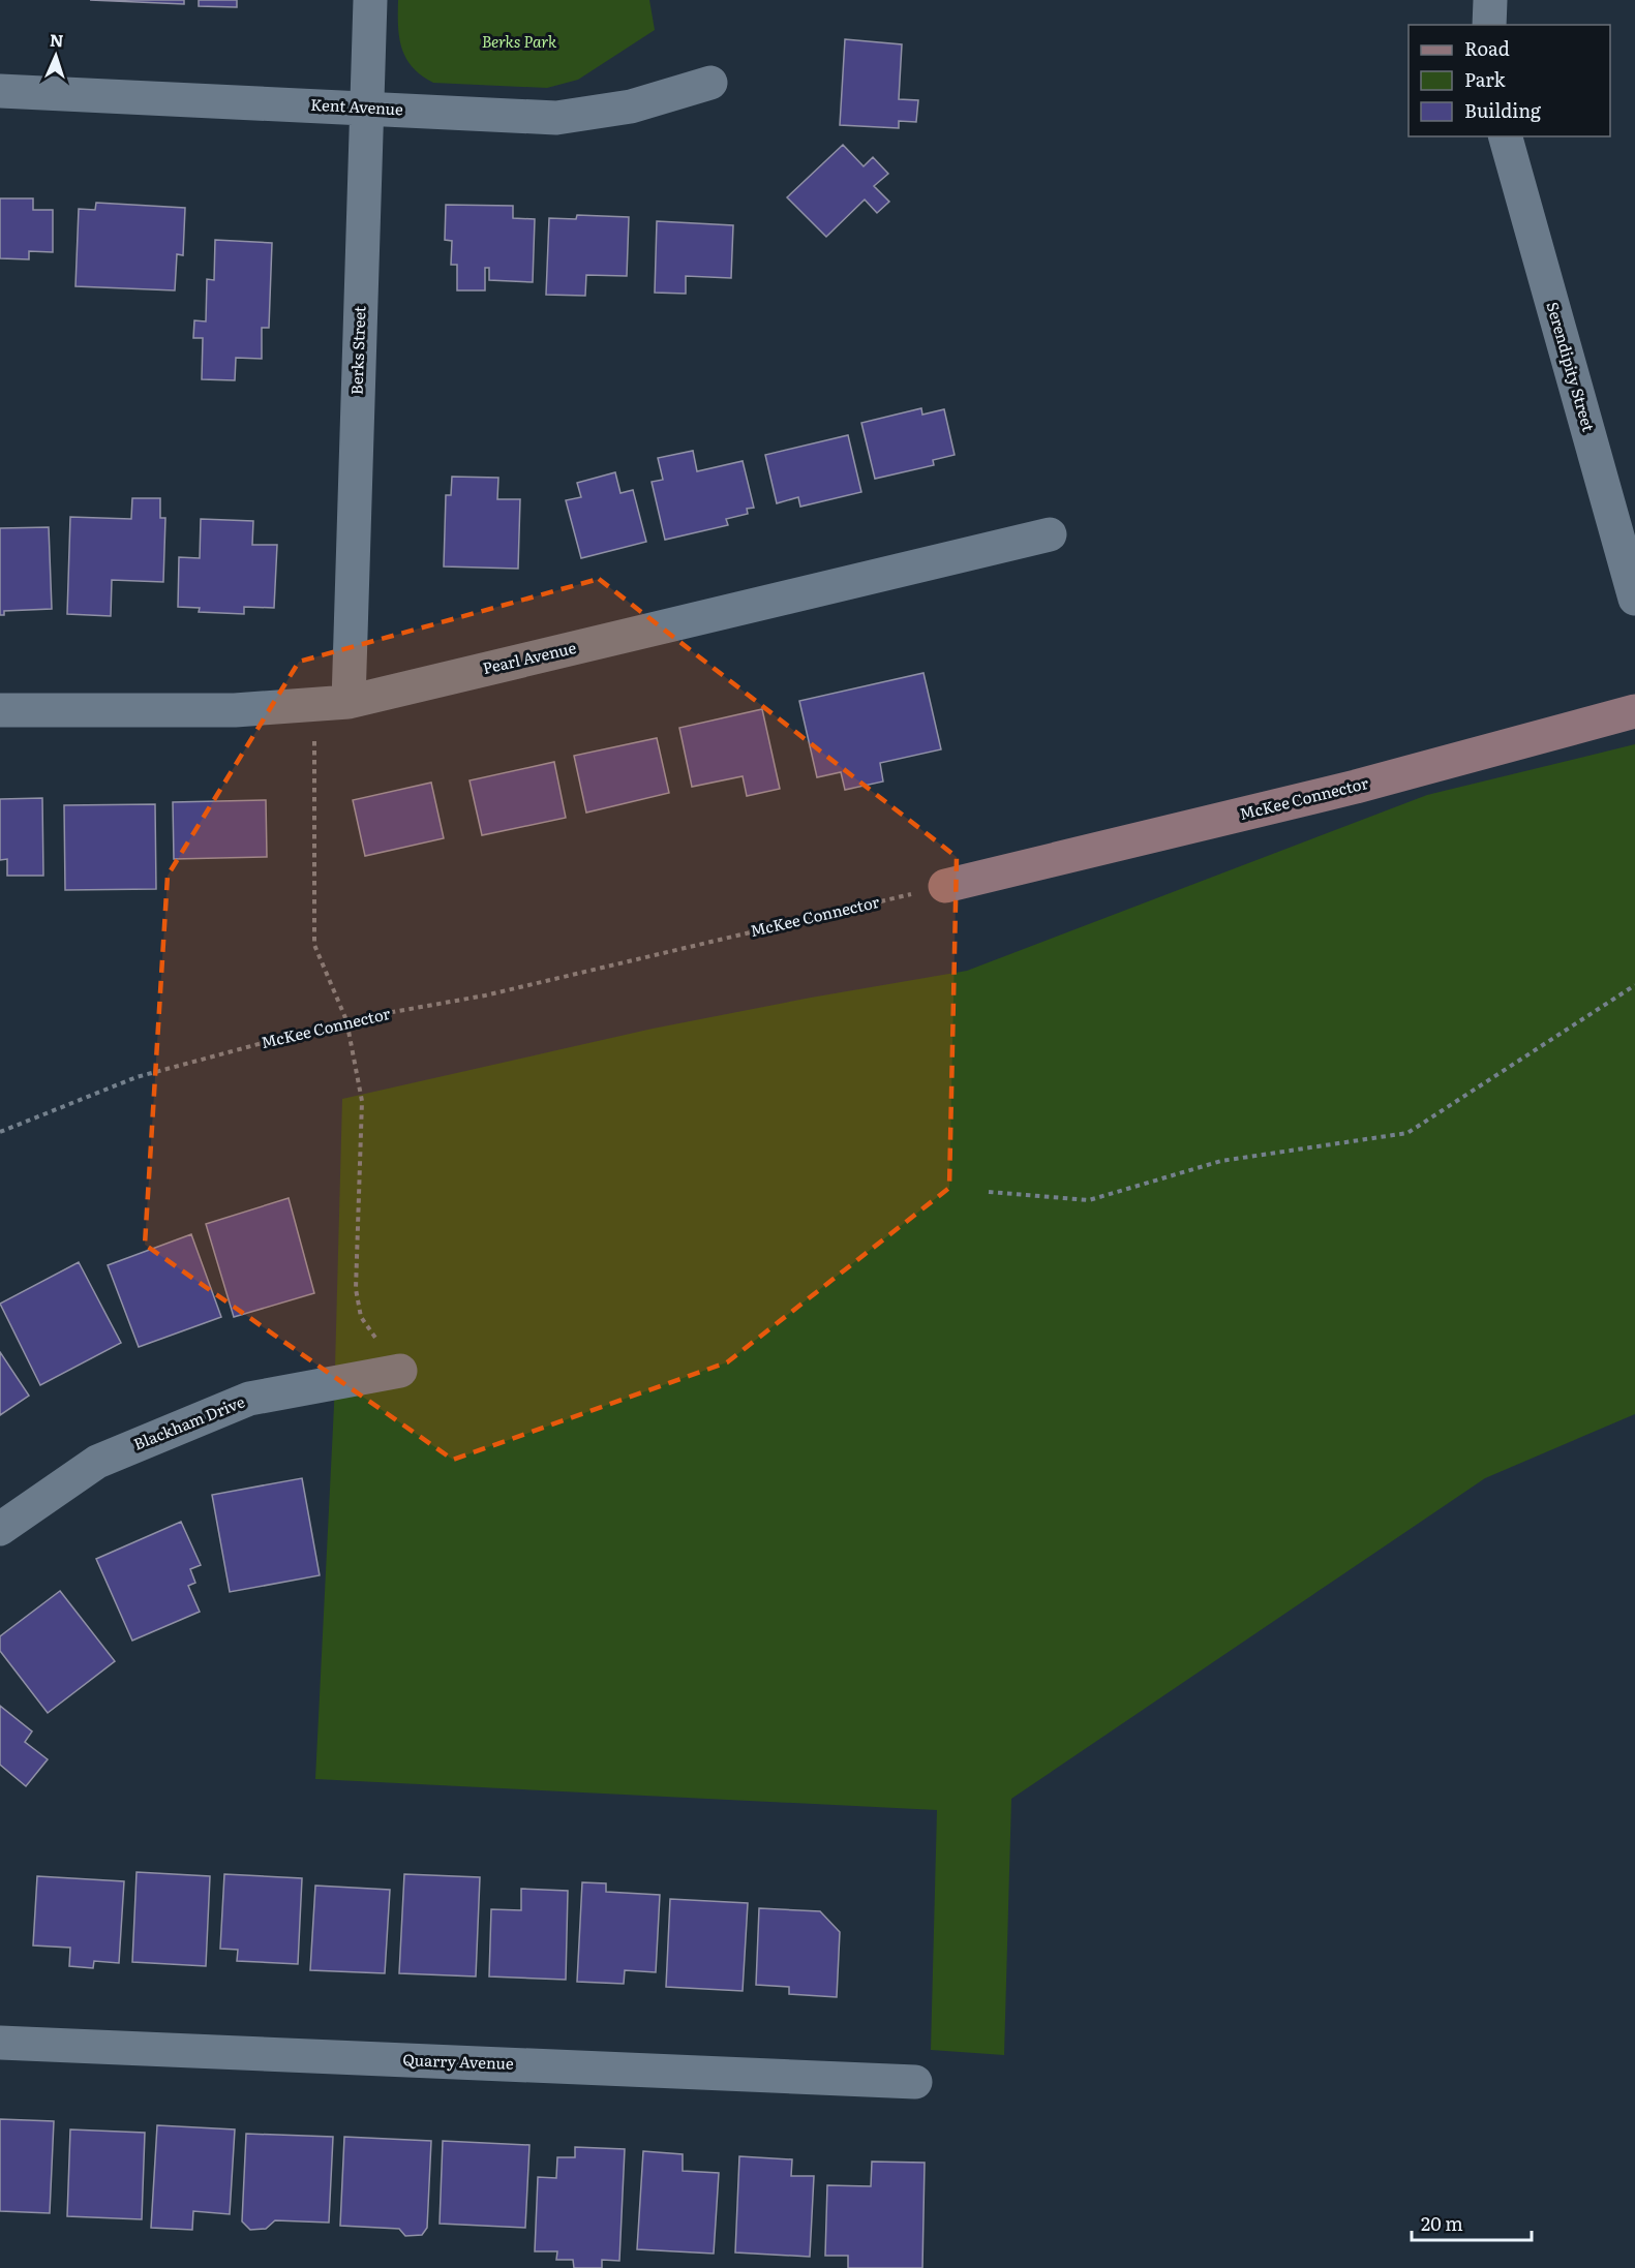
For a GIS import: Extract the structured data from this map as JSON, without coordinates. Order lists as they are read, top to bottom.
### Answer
{
  "streets": {
    "main road": ["McKee Connector"],
    "street": [
      "Kent Avenue",
      "Berks Street",
      "Serendipity Street",
      "Pearl Avenue",
      "Blackham Drive",
      "Quarry Avenue"
    ]
  },
  "crossings": [
    ["Kent Avenue", "Berks Street"],
    ["Berks Street", "Pearl Avenue"]
  ],
  "parks": ["Berks Park"],
  "legend": ["Road", "Park", "Building"],
  "scale_bar": "20 m",
  "north": "top"
}
